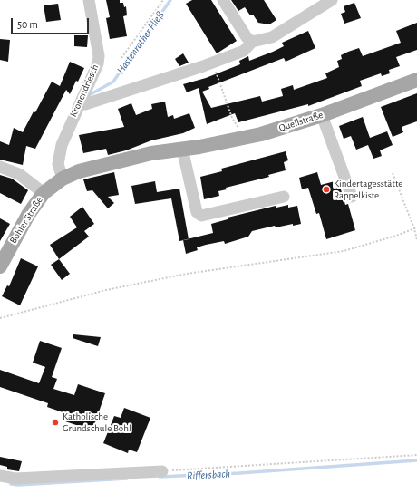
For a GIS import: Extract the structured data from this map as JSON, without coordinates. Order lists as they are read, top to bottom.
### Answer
{
  "streets": {
    "main road": ["Quellstraße", "Bohler Straße"],
    "street": ["Kronendriesch"]
  },
  "crossings": [
    ["Kronendriesch", "Quellstraße"],
    ["Quellstraße", "Bohler Straße"]
  ],
  "water": ["Hastenrather Fließ", "Riffersbach"],
  "places": ["Kindertagesstätte Rappelkiste", "Katholische Grundschule Bohl"],
  "scale_bar": "50 m"
}
